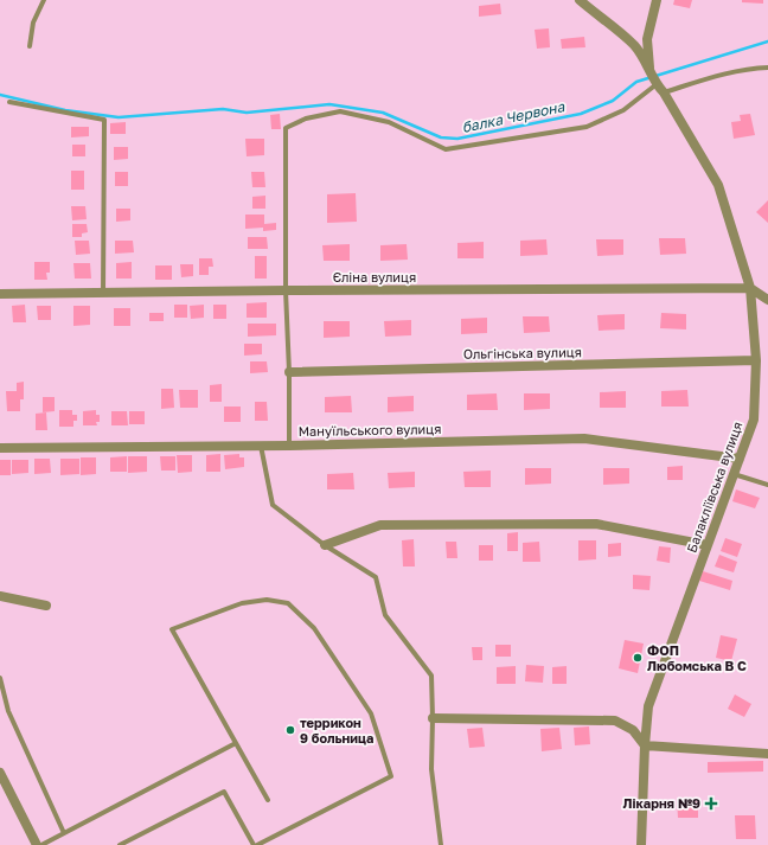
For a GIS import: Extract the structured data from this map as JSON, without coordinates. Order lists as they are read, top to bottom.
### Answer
{
  "streets": {
    "street": [
      "Єліна вулиця",
      "Ольгінська вулиця",
      "Мануїльського вулиця",
      "Балакліївська вулиця"
    ]
  },
  "crossings": [
    ["Єліна вулиця", "Балакліївська вулиця"],
    ["Ольгінська вулиця", "Балакліївська вулиця"],
    ["Мануїльського вулиця", "Балакліївська вулиця"]
  ],
  "water": ["балка Червона"],
  "places": {
    "other": ["ФОП Любомська В С", "террикон 9 больница"],
    "health": ["Лікарня №9"]
  }
}
